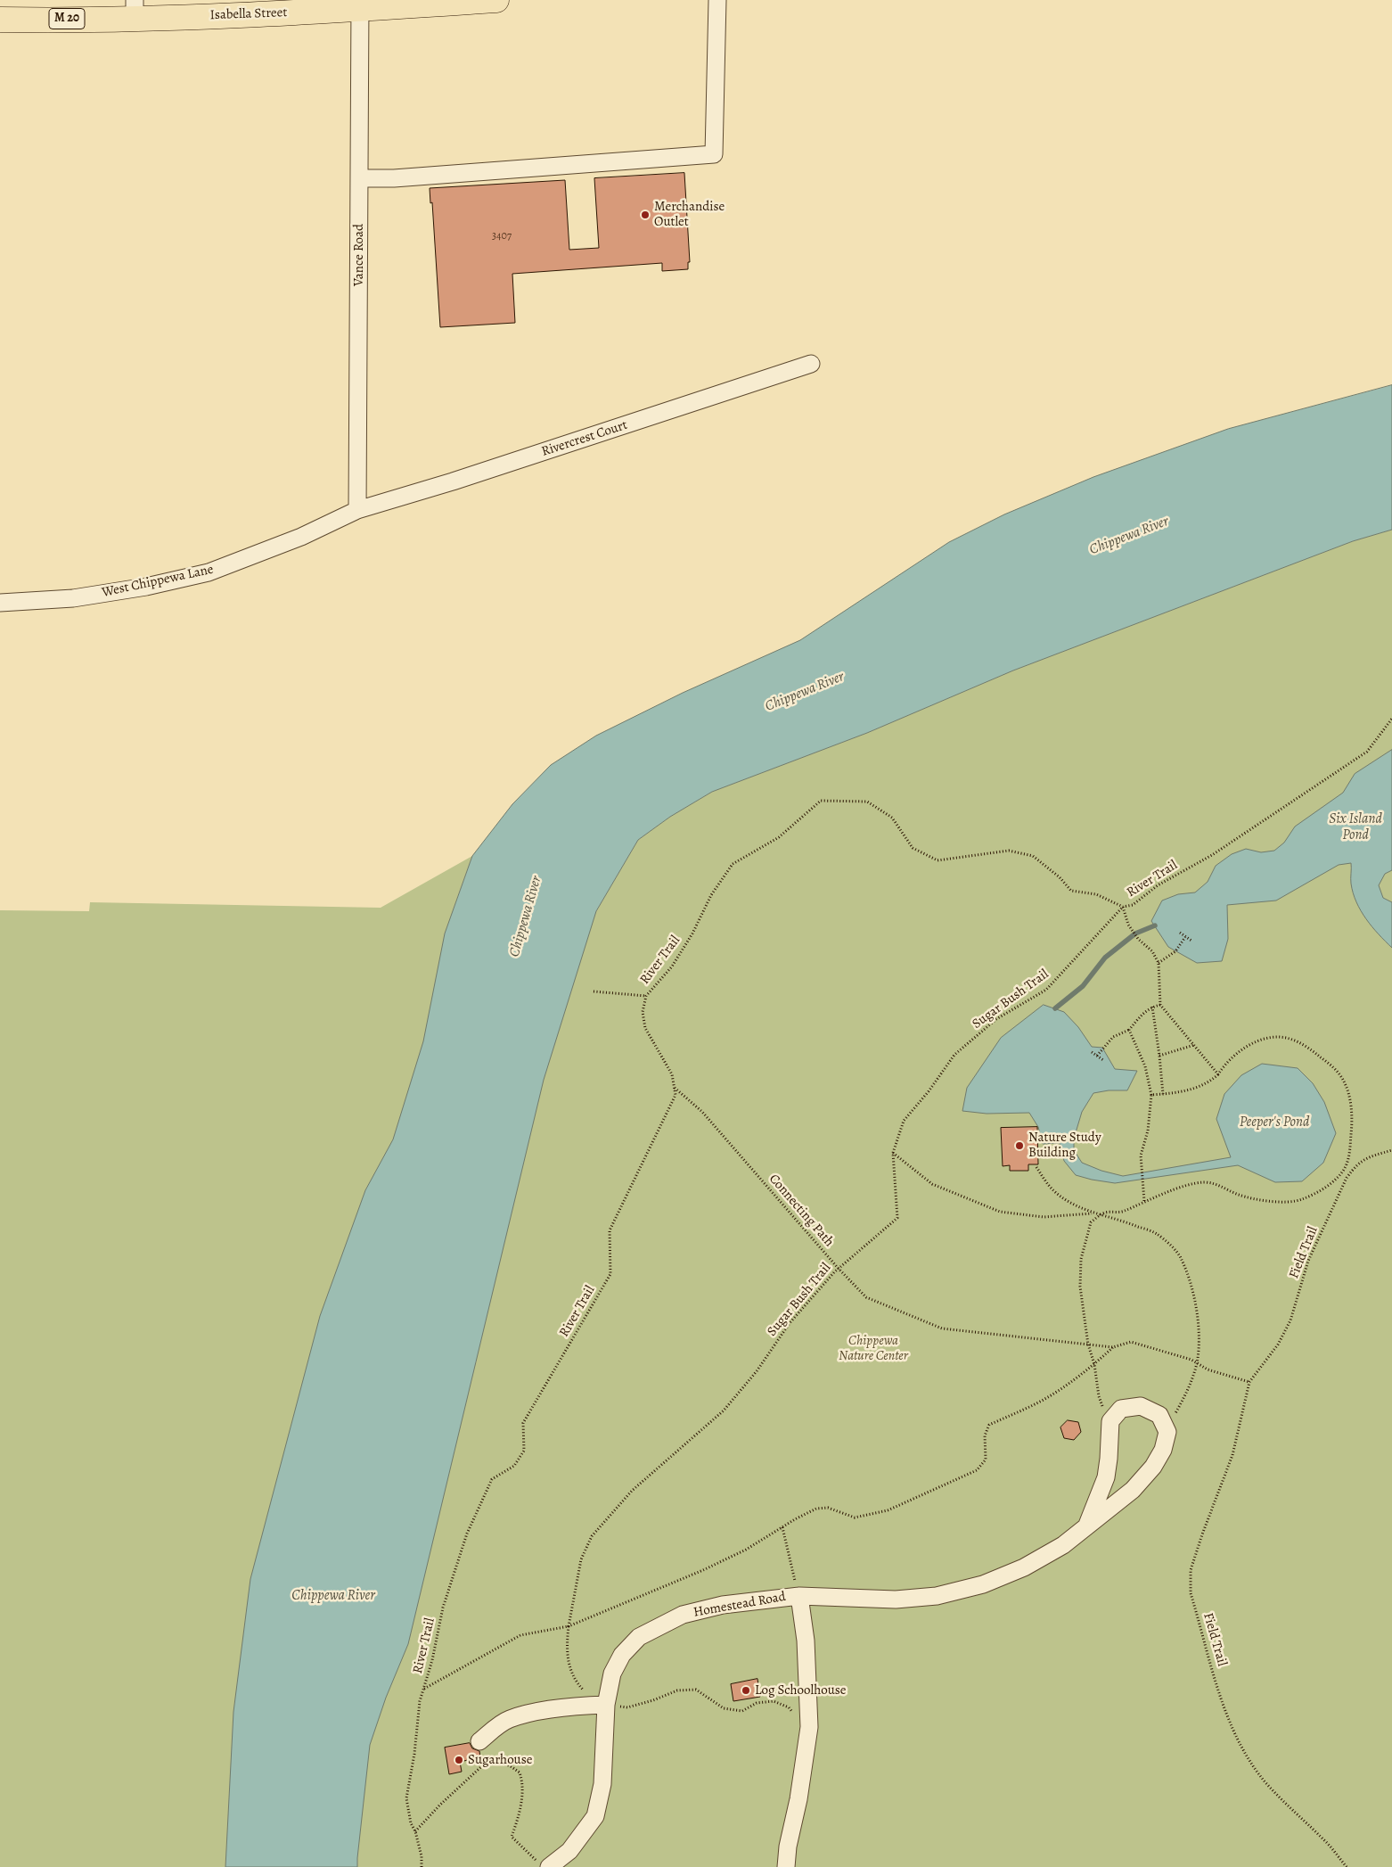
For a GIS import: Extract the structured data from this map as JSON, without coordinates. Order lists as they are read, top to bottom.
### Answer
{
  "streets": {
    "highway": ["Isabella Street", "M 20"],
    "street": [
      "Vance Road",
      "Rivercrest Court",
      "West Chippewa Lane",
      "Homestead Road"
    ],
    "path": [
      "River Trail",
      "Sugar Bush Trail",
      "Connecting Path",
      "Field Trail"
    ]
  },
  "crossings": [
    ["Isabella Street", "Vance Road"],
    ["Vance Road", "Rivercrest Court"],
    ["Vance Road", "West Chippewa Lane"],
    ["Rivercrest Court", "West Chippewa Lane"],
    ["River Trail", "Sugar Bush Trail"],
    ["River Trail", "Connecting Path"],
    ["Sugar Bush Trail", "Connecting Path"],
    ["Sugar Bush Trail", "Homestead Road"]
  ],
  "water": ["Chippewa River", "Six Island Pond", "Peeper's Pond"],
  "parks": ["Chippewa Nature Center"],
  "places": [
    "Merchandise Outlet",
    "Nature Study Building",
    "Log Schoolhouse",
    "Sugarhouse"
  ],
  "house_numbers": ["3407"]
}
